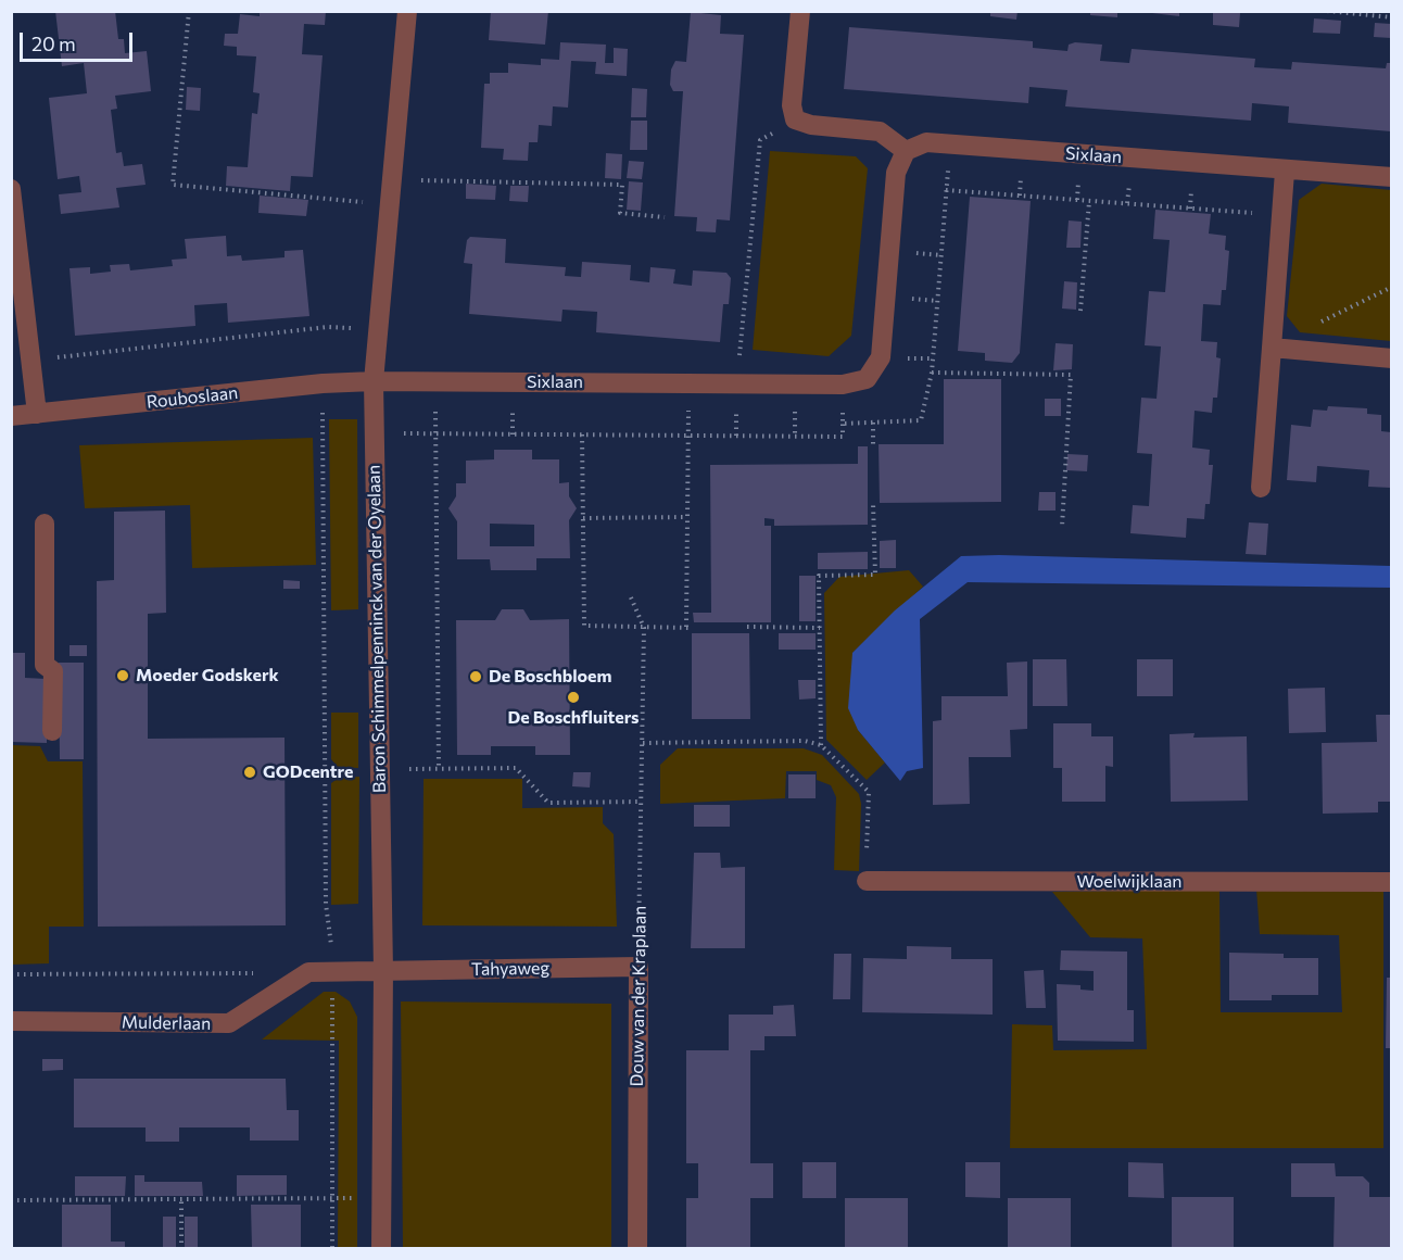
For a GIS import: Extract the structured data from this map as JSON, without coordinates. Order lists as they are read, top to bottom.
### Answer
{
  "streets": {
    "street": [
      "Sixlaan",
      "Rouboslaan",
      "Baron Schimmelpenninck van der Oyelaan",
      "Woelwijklaan",
      "Tahyaweg",
      "Douw van der Kraplaan",
      "Mulderlaan"
    ]
  },
  "crossings": [
    ["Sixlaan", "Rouboslaan"],
    ["Sixlaan", "Baron Schimmelpenninck van der Oyelaan"],
    ["Rouboslaan", "Baron Schimmelpenninck van der Oyelaan"],
    ["Baron Schimmelpenninck van der Oyelaan", "Tahyaweg"],
    ["Baron Schimmelpenninck van der Oyelaan", "Mulderlaan"],
    ["Tahyaweg", "Douw van der Kraplaan"],
    ["Tahyaweg", "Mulderlaan"]
  ],
  "places": [
    "Moeder Godskerk",
    "De Boschbloem",
    "De Boschfluiters",
    "GODcentre"
  ],
  "scale_bar": "20 m"
}
